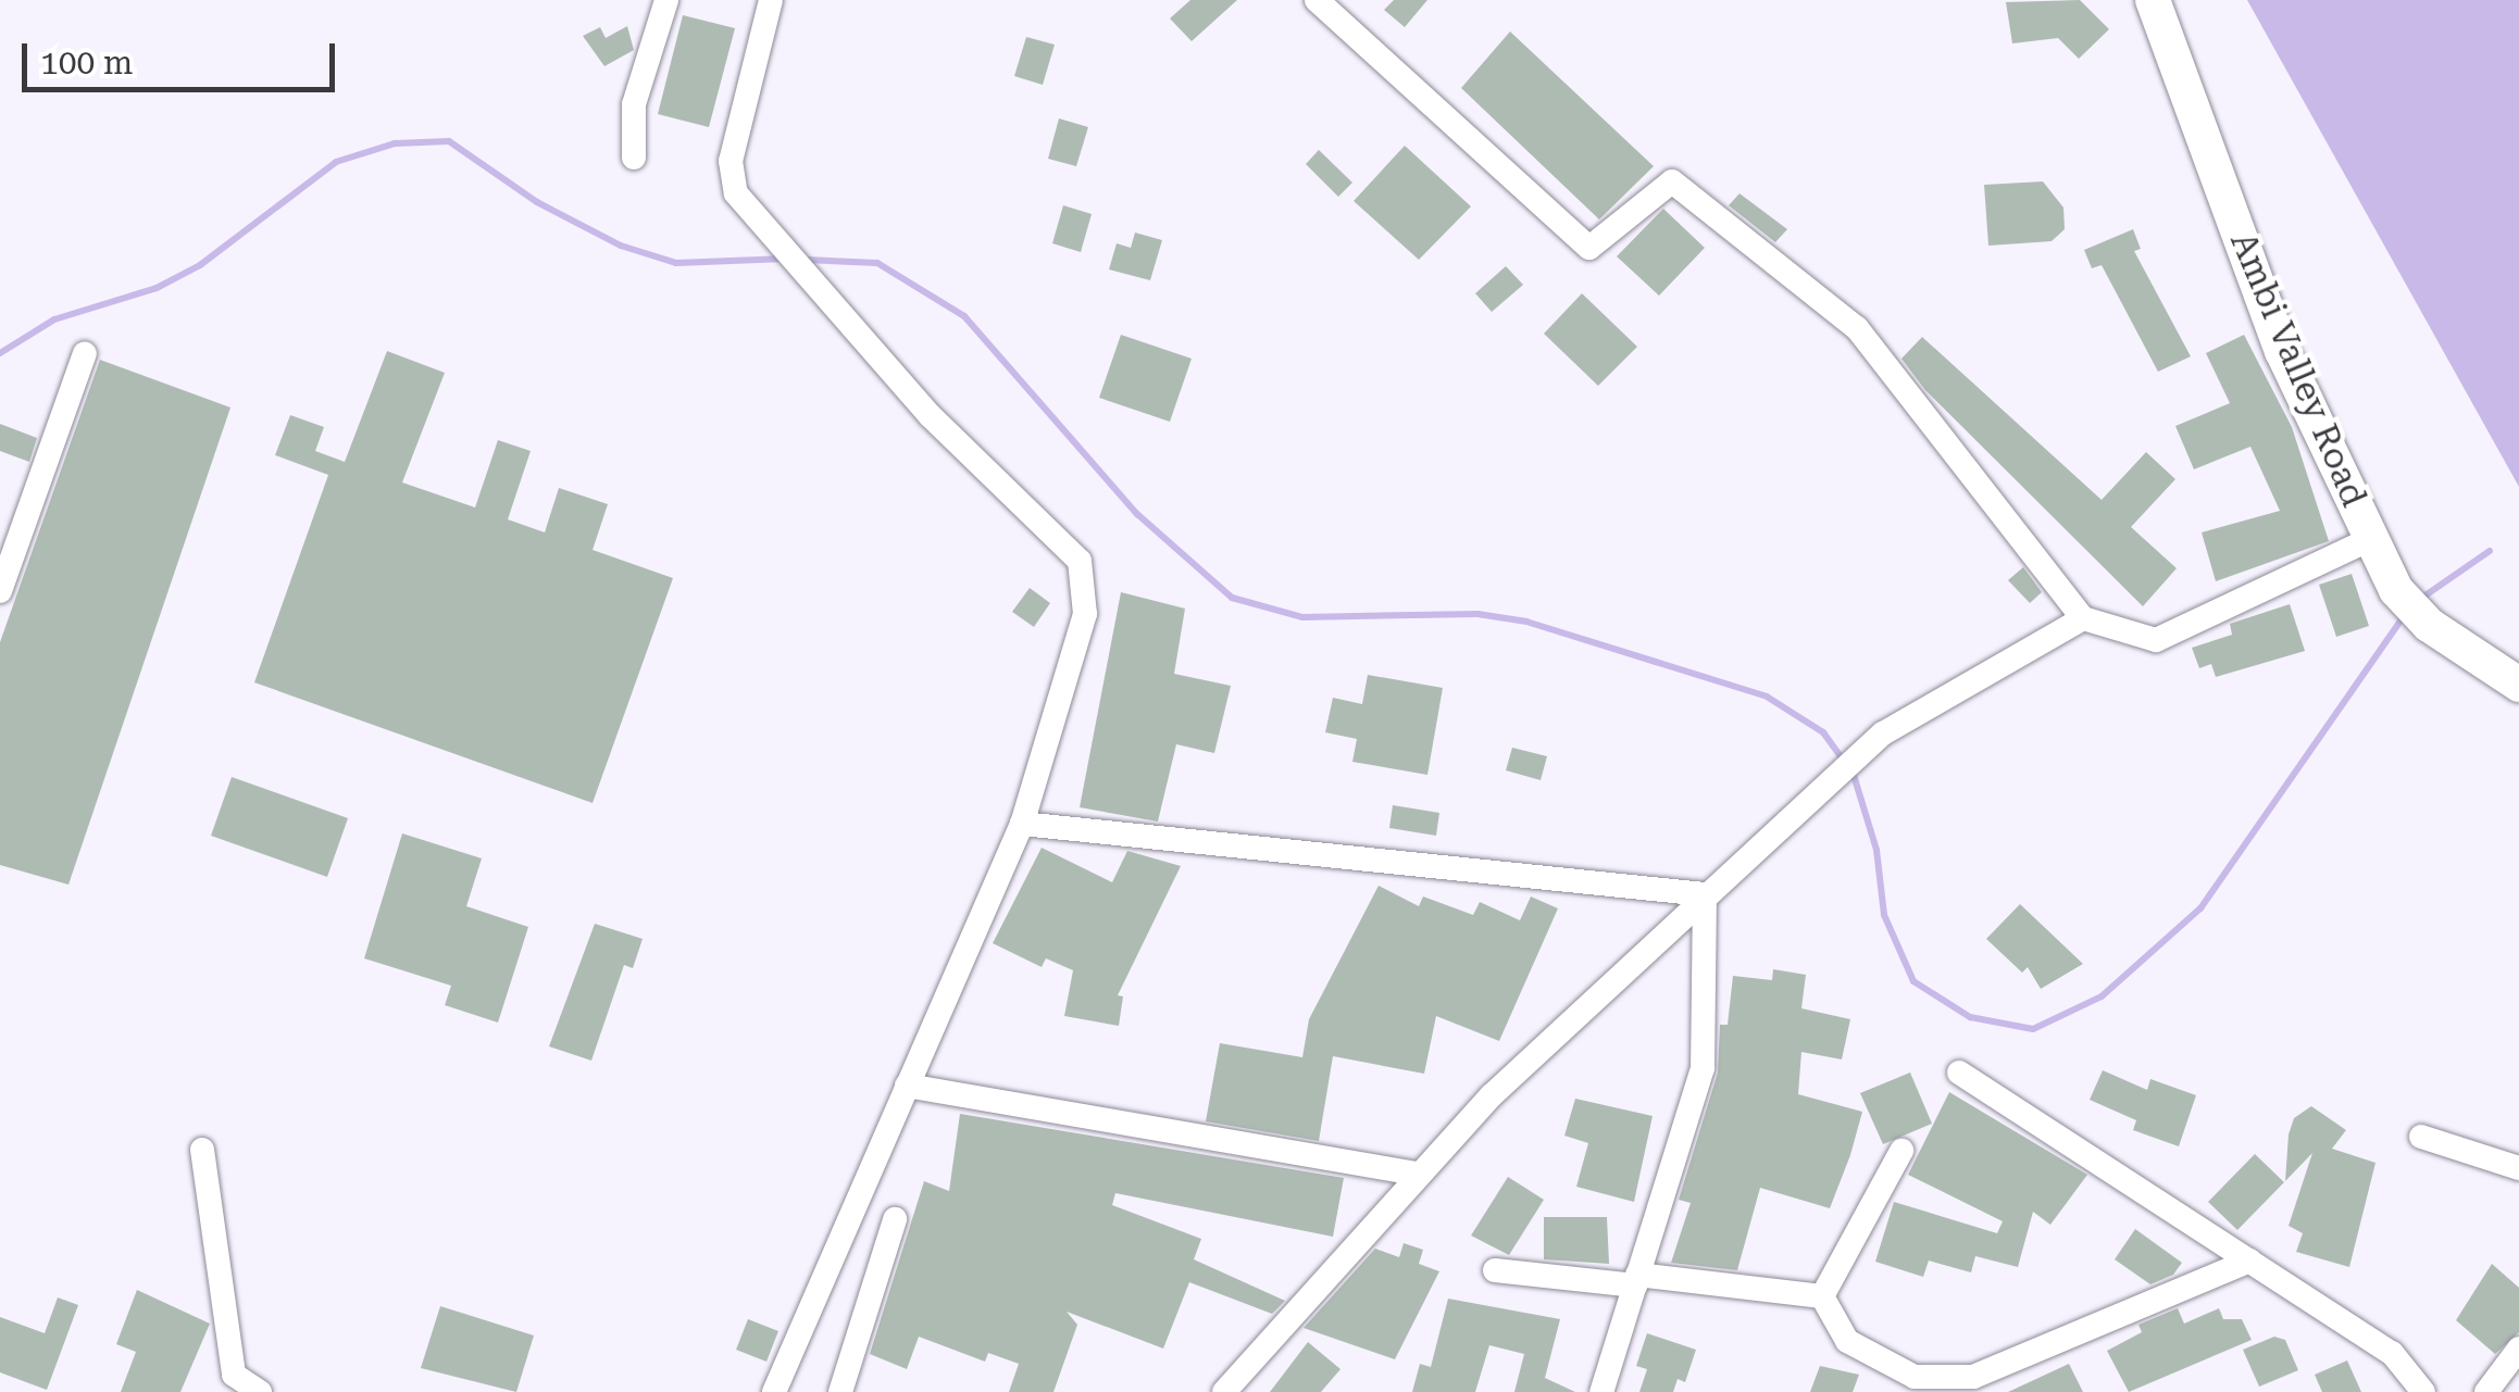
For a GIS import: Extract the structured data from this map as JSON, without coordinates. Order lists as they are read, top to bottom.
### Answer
{
  "streets": {
    "main road": ["Ambi Valley Road"]
  },
  "scale_bar": "100 m"
}
